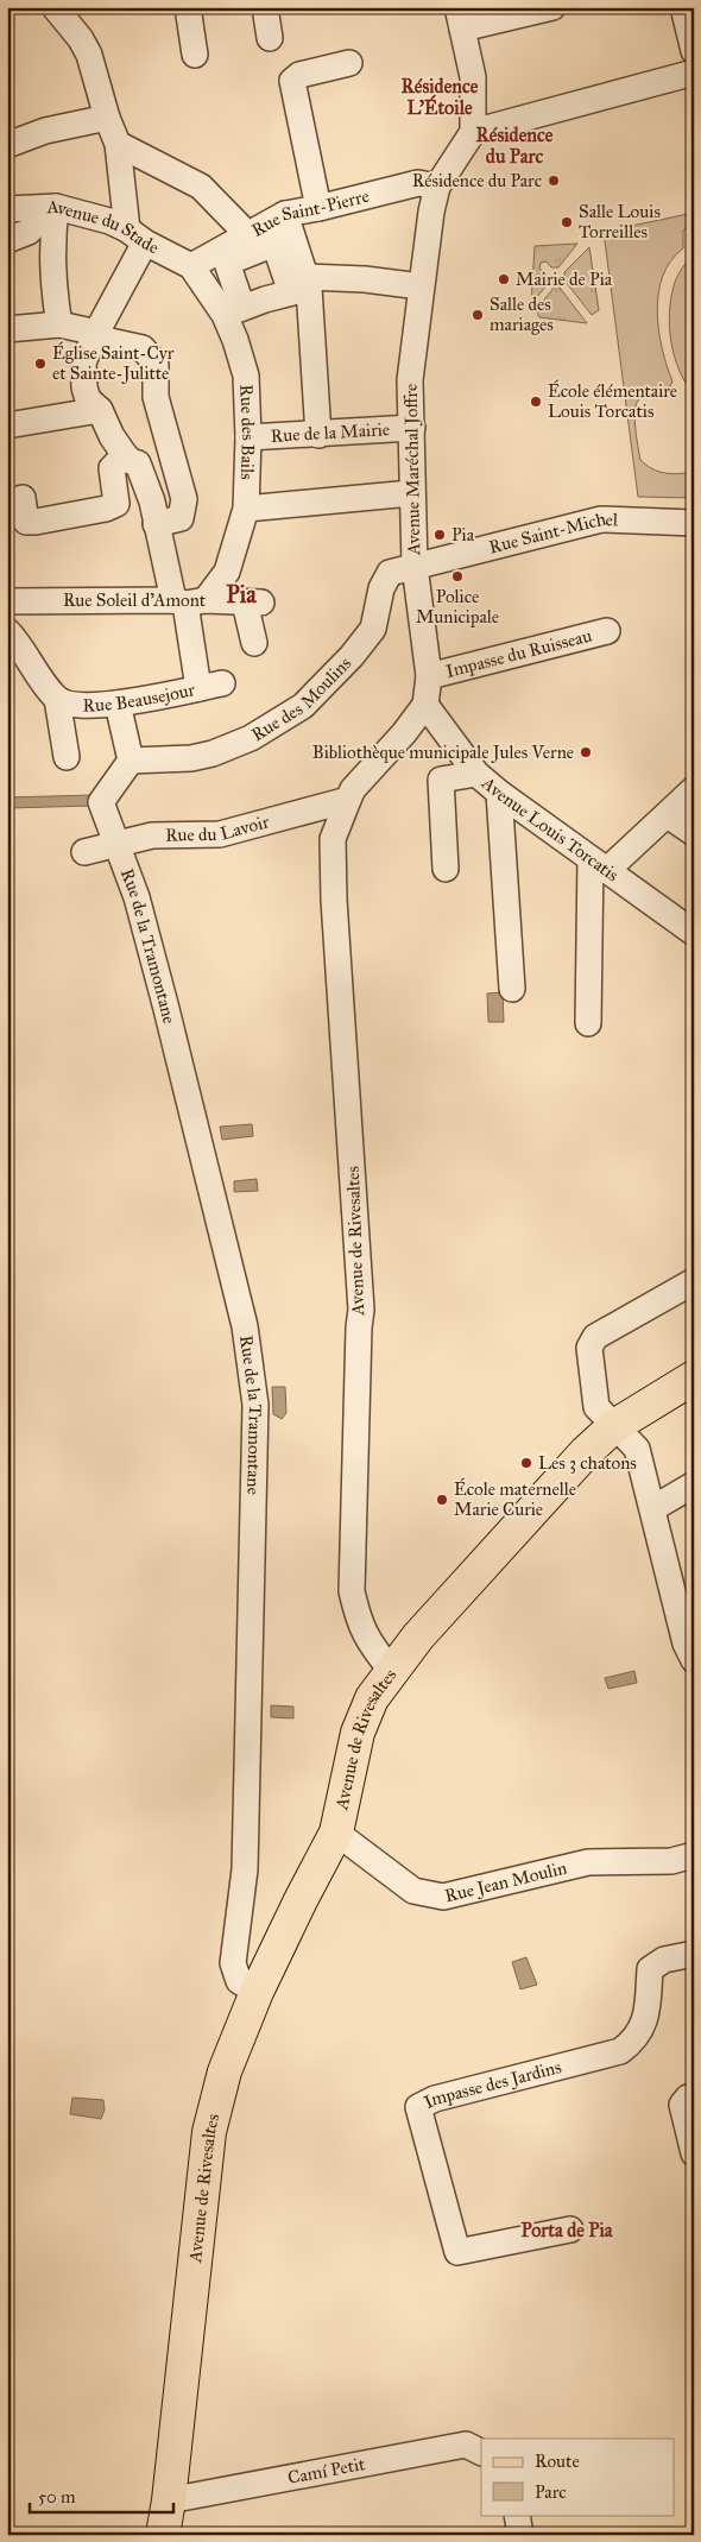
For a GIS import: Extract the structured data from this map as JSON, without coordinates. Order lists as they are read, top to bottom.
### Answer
{
  "streets": {
    "main road": ["Avenue de Rivesaltes"],
    "street": [
      "Rue Saint-Pierre",
      "Avenue du Stade",
      "Rue des Bails",
      "Rue de la Mairie",
      "Avenue Maréchal Joffre",
      "Rue Saint-Michel",
      "Rue Soleil d'Amont",
      "Impasse du Ruisseau",
      "Rue Beausejour",
      "Rue des Moulins",
      "Rue du Lavoir",
      "Avenue Louis Torcatis",
      "Rue de la Tramontane",
      "Rue Jean Moulin",
      "Impasse des Jardins",
      "Camí Petit"
    ]
  },
  "crossings": [
    ["Rue Saint-Pierre", "Avenue du Stade"],
    ["Rue Saint-Pierre", "Rue des Bails"],
    ["Rue Saint-Pierre", "Avenue Maréchal Joffre"],
    ["Avenue du Stade", "Rue des Bails"],
    ["Rue des Bails", "Rue de la Mairie"],
    ["Rue des Bails", "Rue Soleil d'Amont"],
    ["Rue des Bails", "Rue Beausejour"],
    ["Rue de la Mairie", "Avenue Maréchal Joffre"],
    ["Avenue Maréchal Joffre", "Rue Saint-Michel"],
    ["Avenue Maréchal Joffre", "Impasse du Ruisseau"],
    ["Avenue Maréchal Joffre", "Rue des Moulins"],
    ["Avenue Maréchal Joffre", "Rue du Lavoir"],
    ["Avenue Maréchal Joffre", "Avenue Louis Torcatis"],
    ["Avenue Maréchal Joffre", "Avenue de Rivesaltes"],
    ["Rue Saint-Michel", "Rue des Moulins"],
    ["Rue Soleil d'Amont", "Rue Beausejour"],
    ["Rue des Moulins", "Rue de la Tramontane"],
    ["Rue du Lavoir", "Rue de la Tramontane"],
    ["Rue du Lavoir", "Avenue de Rivesaltes"],
    ["Rue de la Tramontane", "Avenue de Rivesaltes"],
    ["Avenue de Rivesaltes", "Rue Jean Moulin"],
    ["Avenue de Rivesaltes", "Camí Petit"]
  ],
  "districts": [
    "Résidence L'Étoile",
    "Résidence du Parc",
    "Pia",
    "Porta de Pia"
  ],
  "places": [
    "Résidence du Parc",
    "Salle Louis Torreilles",
    "Mairie de Pia",
    "Salle des mariages",
    "Église Saint-Cyr et Sainte-Julitte",
    "École élémentaire Louis Torcatis",
    "Pia",
    "Police Municipale",
    "Bibliothèque municipale Jules Verne",
    "Les 3 chatons",
    "École maternelle Marie Curie"
  ],
  "legend": ["Route", "Parc"],
  "scale_bar": "50 m"
}
